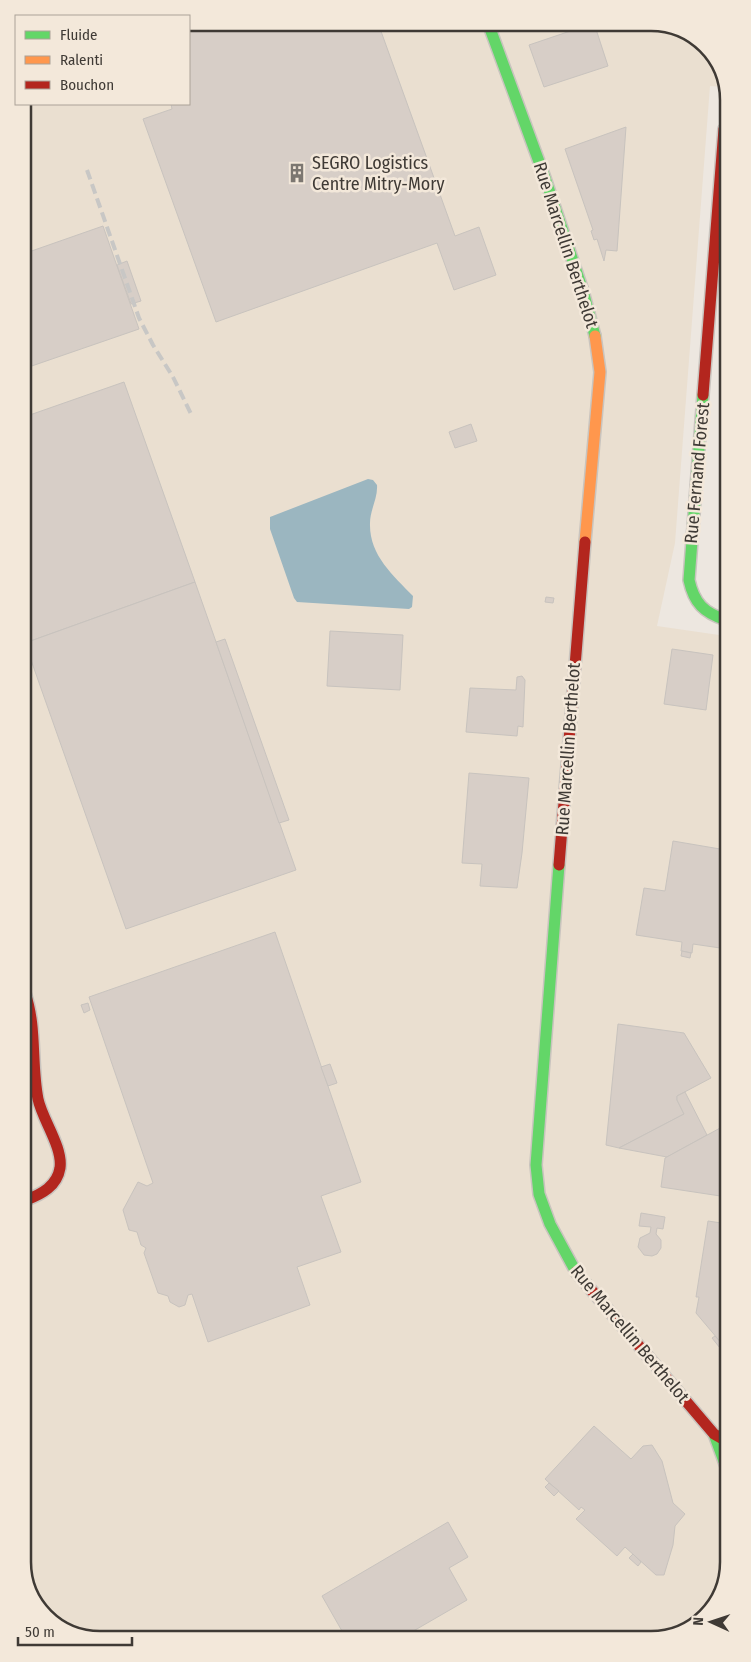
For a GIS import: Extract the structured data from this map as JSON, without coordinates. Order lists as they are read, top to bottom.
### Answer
{
  "streets": {
    "street": ["Rue Marcellin Berthelot", "Rue Fernand Forest"]
  },
  "places": {
    "building": ["SEGRO Logistics Centre Mitry-Mory"]
  },
  "legend": ["Fluide", "Ralenti", "Bouchon"],
  "scale_bar": "50 m",
  "north": "left"
}
